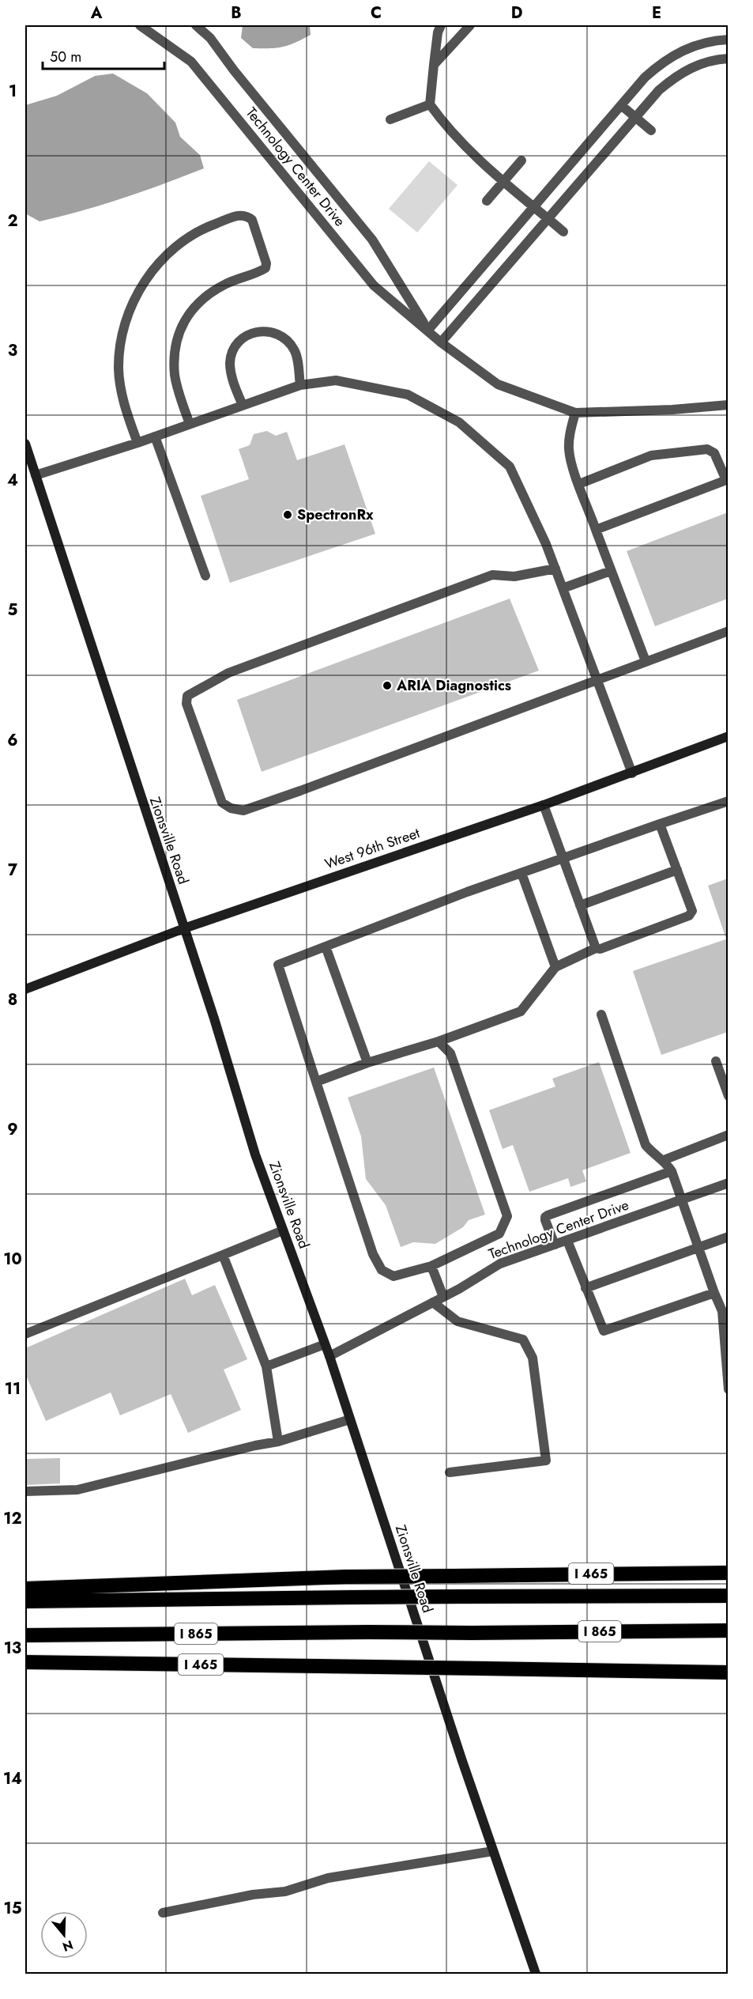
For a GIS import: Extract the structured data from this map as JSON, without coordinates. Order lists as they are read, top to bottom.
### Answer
{
  "streets": {
    "highway": ["I 465", "I 865"],
    "main road": ["Zionsville Road", "West 96th Street"],
    "street": ["Technology Center Drive"]
  },
  "crossings": [
    ["Technology Center Drive", "Zionsville Road"],
    ["Zionsville Road", "West 96th Street"]
  ],
  "places": ["SpectronRx", "ARIA Diagnostics"],
  "scale_bar": "50 m",
  "north": "bottom",
  "grid": {
    "columns": [
      "A",
      "B",
      "C",
      "D",
      "E"
    ],
    "rows": [
      "1",
      "2",
      "3",
      "4",
      "5",
      "6",
      "7",
      "8",
      "9",
      "10",
      "11",
      "12",
      "13",
      "14",
      "15"
    ]
  }
}
